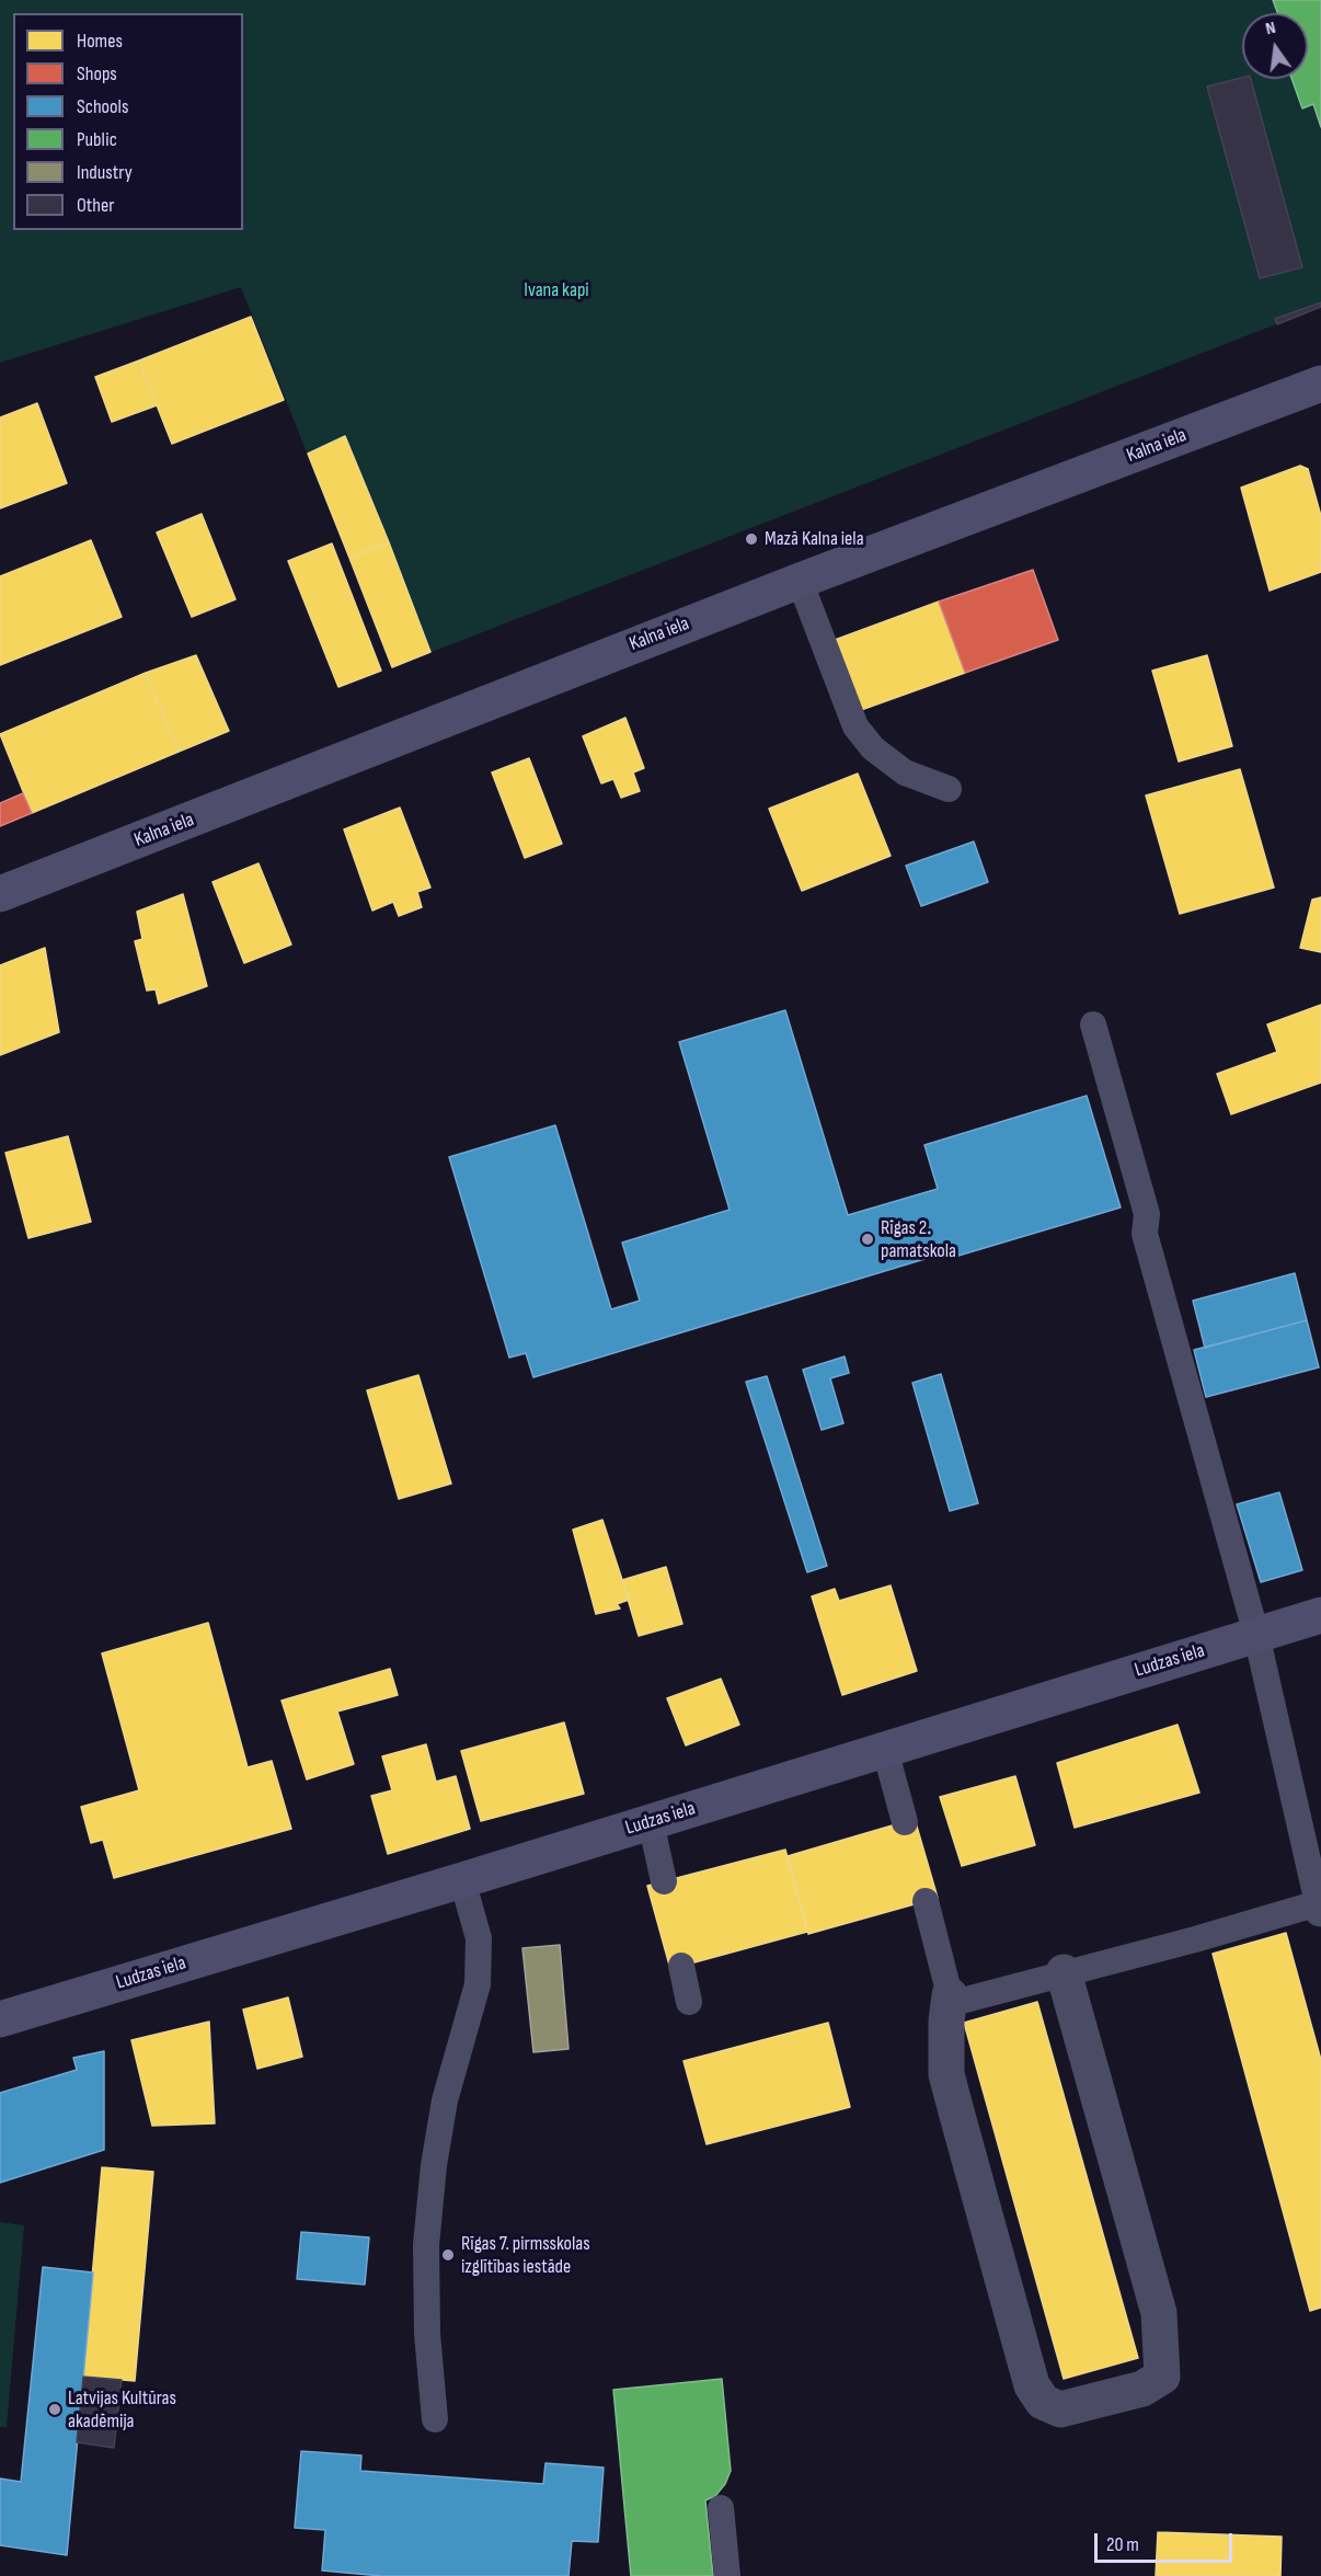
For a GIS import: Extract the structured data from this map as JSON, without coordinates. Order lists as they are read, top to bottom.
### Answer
{
  "streets": {
    "street": ["Kalna iela", "Ludzas iela"]
  },
  "parks": ["Ivana kapi"],
  "places": [
    "Mazā Kalna iela",
    "Rīgas 2. pamatskola",
    "Rīgas 7. pirmsskolas izglītības iestāde",
    "Latvijas Kultūras akadēmija"
  ],
  "legend": [
    "Homes",
    "Shops",
    "Schools",
    "Public",
    "Industry",
    "Other"
  ],
  "scale_bar": "20 m",
  "north": "top"
}
